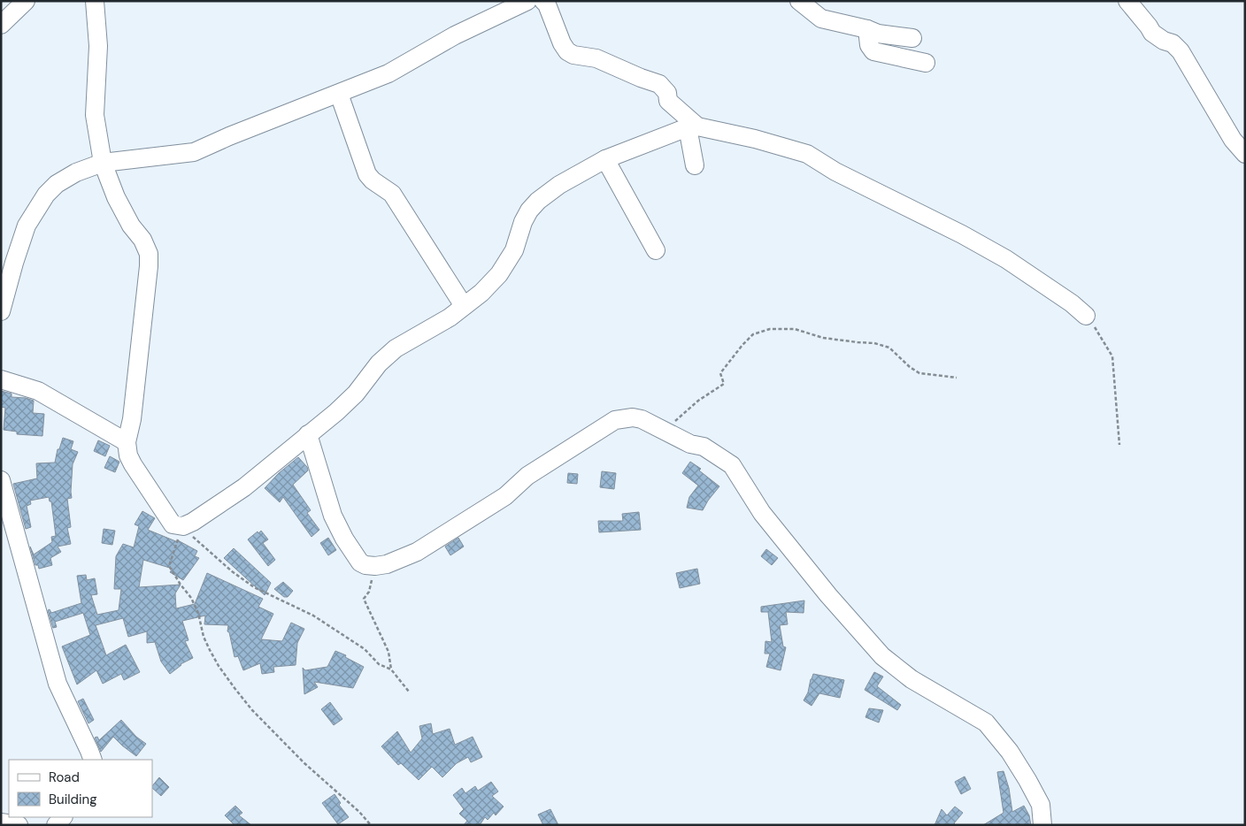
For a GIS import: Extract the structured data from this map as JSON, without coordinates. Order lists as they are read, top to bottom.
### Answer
{
  "legend": ["Road", "Building"]
}
